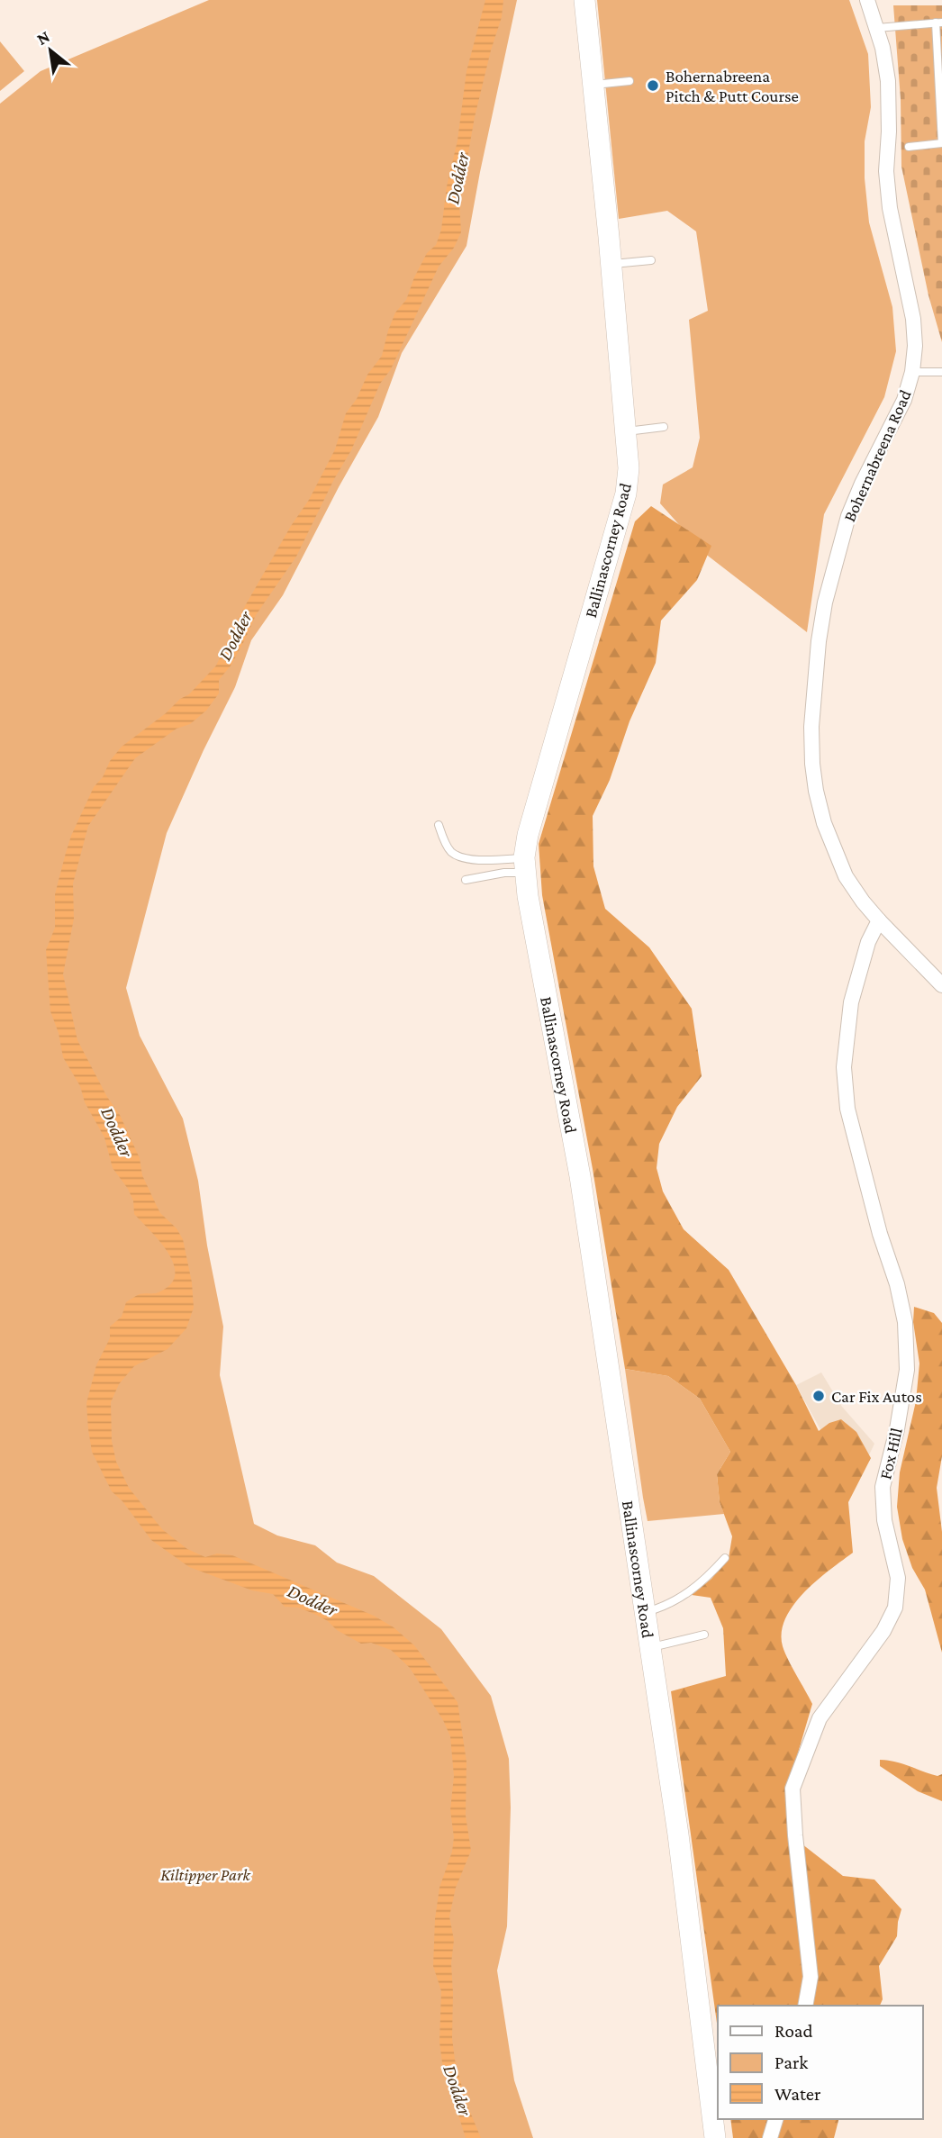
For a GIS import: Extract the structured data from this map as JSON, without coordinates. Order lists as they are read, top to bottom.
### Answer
{
  "streets": {
    "main road": ["Ballinascorney Road"],
    "street": ["Bohernabreena Road", "Fox Hill"]
  },
  "crossings": [
    ["Bohernabreena Road", "Fox Hill"]
  ],
  "water": ["Dodder"],
  "parks": ["Kiltipper Park"],
  "places": ["Bohernabreena Pitch & Putt Course", "Car Fix Autos"],
  "legend": ["Road", "Park", "Water"],
  "north": "top left"
}
